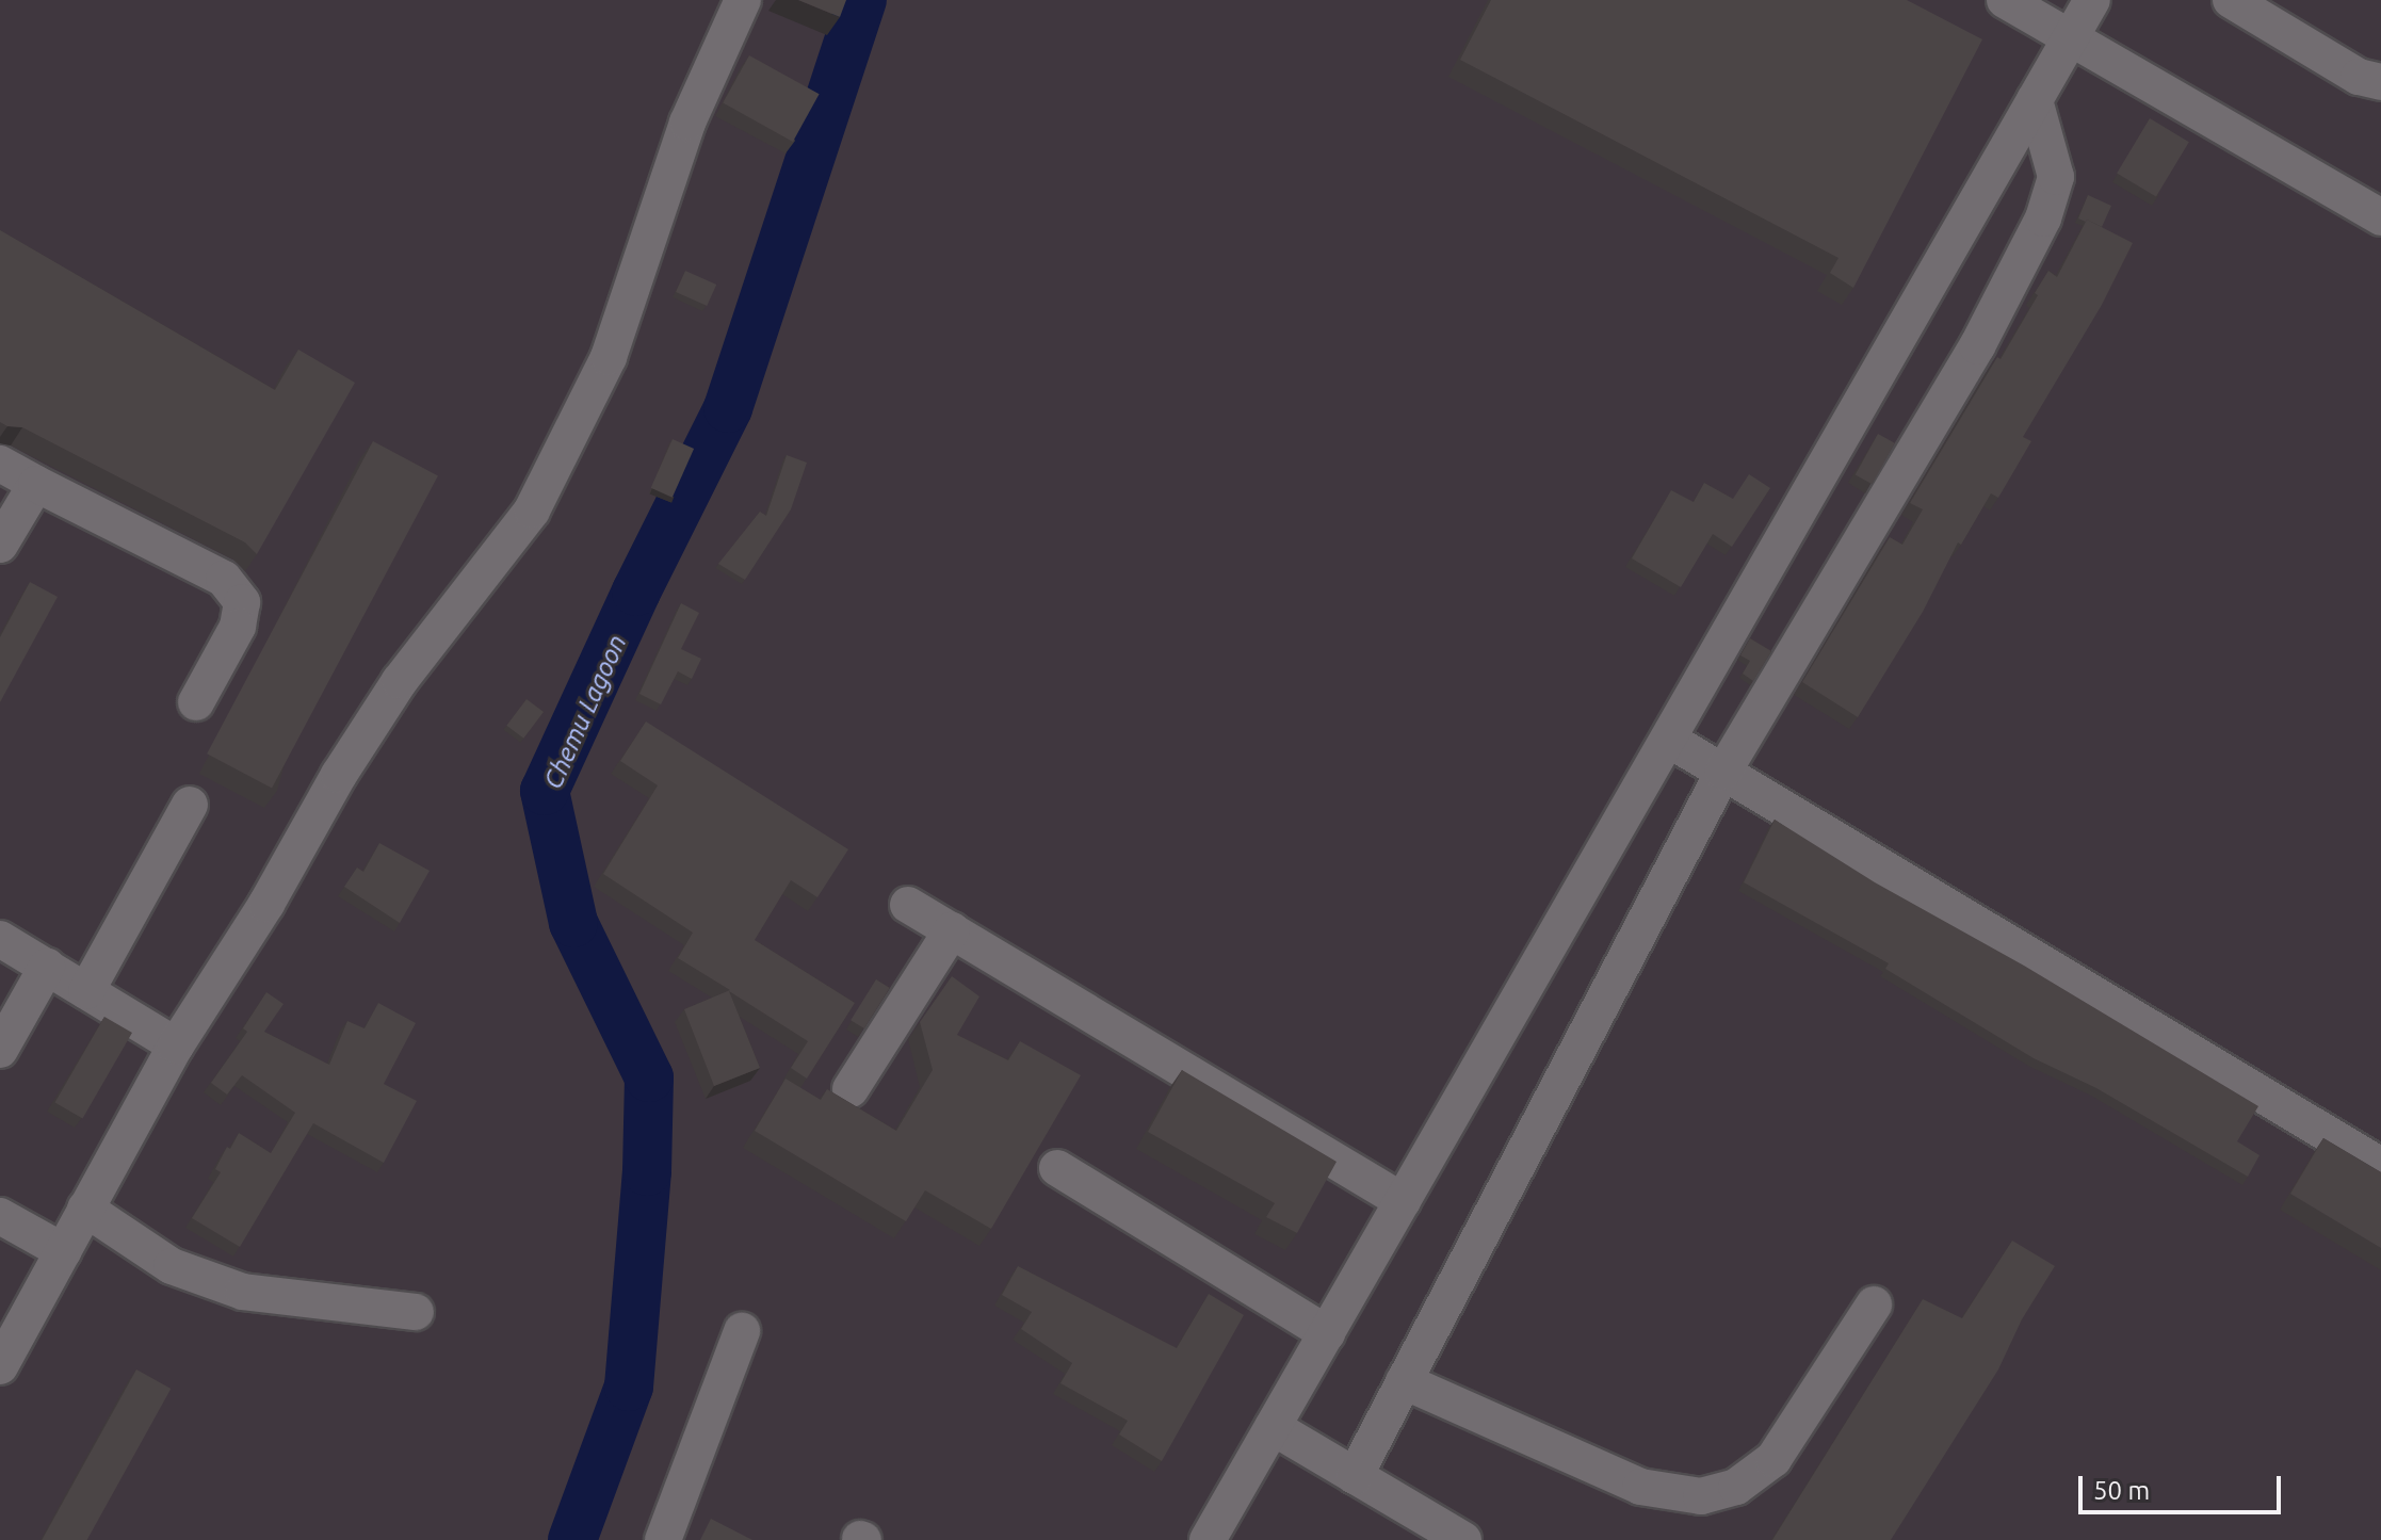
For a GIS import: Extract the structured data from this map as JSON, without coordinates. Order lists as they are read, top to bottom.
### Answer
{
  "water": ["Chemu Lagoon"],
  "scale_bar": "50 m"
}
